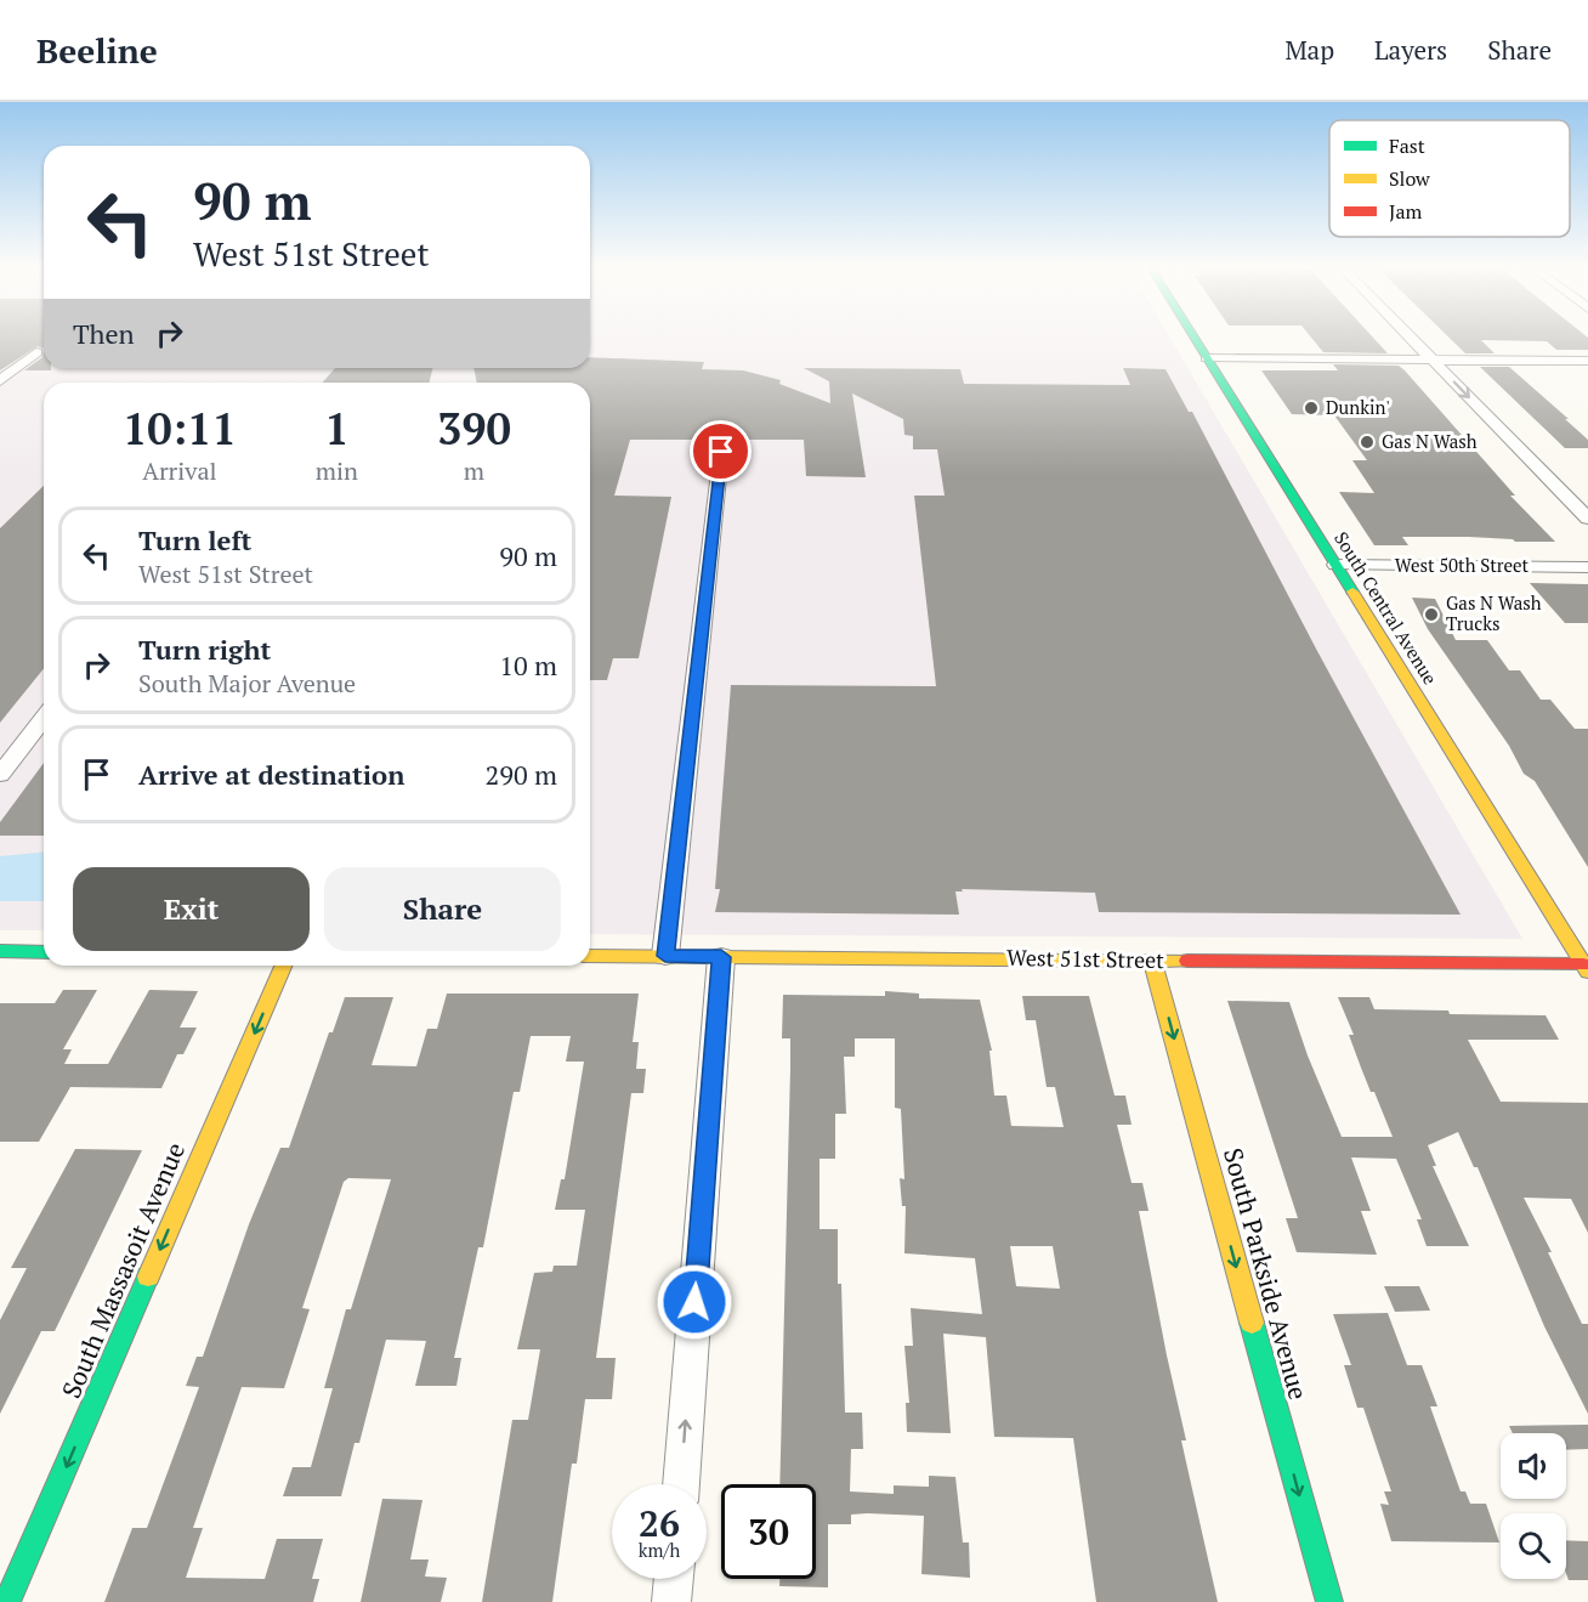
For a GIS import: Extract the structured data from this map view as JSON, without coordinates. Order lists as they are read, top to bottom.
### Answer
{
  "streets": {
    "main road": [
      "South Central Avenue",
      "West 51st Street",
      "South Massasoit Avenue",
      "South Parkside Avenue"
    ],
    "street": ["West 50th Street"]
  },
  "crossings": [
    ["West 50th Street", "South Central Avenue"],
    ["South Central Avenue", "West 51st Street"],
    ["West 51st Street", "South Parkside Avenue"]
  ],
  "one_way": ["South Massasoit Avenue", "South Parkside Avenue"],
  "places": ["Dunkin'", "Gas N Wash", "Gas N Wash Trucks"],
  "legend": ["Fast", "Slow", "Jam"],
  "page": {
    "header": "Beeline",
    "nav": ["Map", "Layers", "Share"],
    "turn": ["90 m", "West 51st Street"],
    "then": "Then",
    "eta": [
      "10:11",
      "Arrival",
      "1",
      "min",
      "390",
      "m"
    ],
    "list": [
      {
        "name": "Turn left",
        "note": "West 51st Street",
        "value": "90 m"
      },
      {
        "name": "Turn right",
        "note": "South Major Avenue",
        "value": "10 m"
      },
      {
        "name": "Arrive at destination",
        "value": "290 m"
      }
    ],
    "buttons": ["Exit", "Share"],
    "speed": "26 km/h",
    "limit": "30"
  }
}
